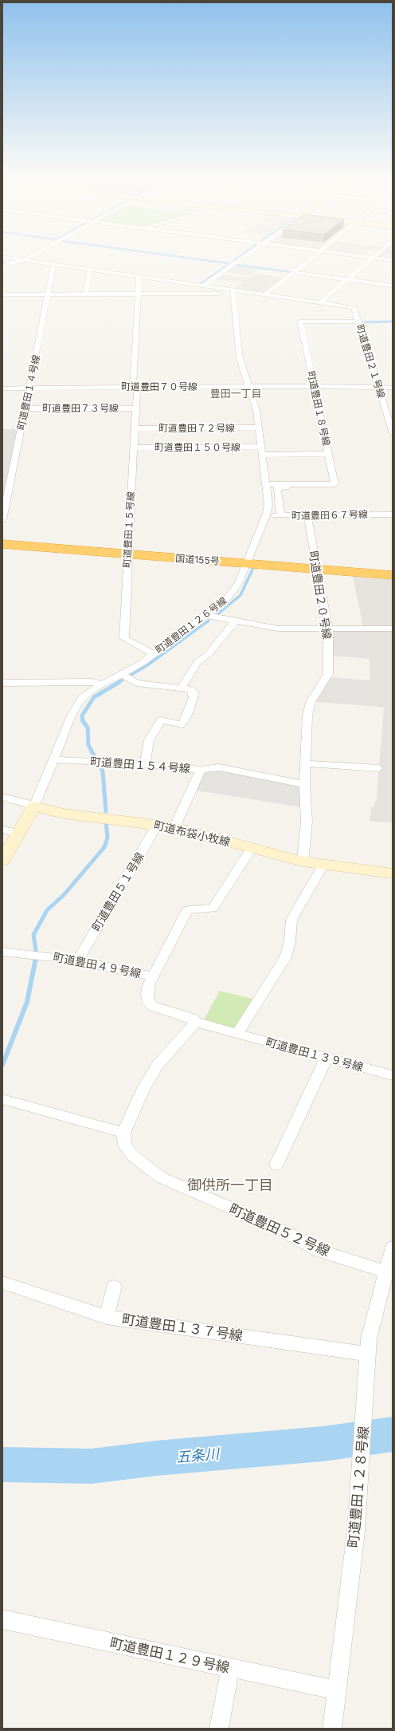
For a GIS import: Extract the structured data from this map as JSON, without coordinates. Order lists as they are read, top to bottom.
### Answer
{
  "streets": {
    "highway": ["国道155号"],
    "main road": ["町道布袋小牧線"],
    "street": [
      "町道豊田２１号線",
      "町道豊田７０号線",
      "町道豊田１４号線",
      "町道豊田７３号線",
      "町道豊田１８号線",
      "町道豊田７２号線",
      "町道豊田１５０号線",
      "町道豊田６７号線",
      "町道豊田１５号線",
      "町道豊田２０号線",
      "町道豊田１２６号線",
      "町道豊田１５４号線",
      "町道豊田５１号線",
      "町道豊田４９号線",
      "町道豊田１３９号線",
      "町道豊田５２号線",
      "町道豊田１３７号線",
      "町道豊田１２８号線",
      "町道豊田１２９号線"
    ]
  },
  "crossings": [
    ["町道豊田２１号線", "町道豊田７０号線"],
    ["町道豊田２１号線", "町道豊田１８号線"],
    ["町道豊田７０号線", "町道豊田１４号線"],
    ["町道豊田７０号線", "町道豊田１８号線"],
    ["町道豊田７０号線", "町道豊田１５号線"],
    ["町道豊田７０号線", "町道豊田１２６号線"],
    ["町道豊田１４号線", "町道豊田７３号線"],
    ["町道豊田７３号線", "町道豊田１５号線"],
    ["町道豊田１８号線", "町道豊田１５０号線"],
    ["町道豊田１８号線", "町道豊田１２６号線"],
    ["町道豊田７２号線", "町道豊田１５号線"],
    ["町道豊田７２号線", "町道豊田１２６号線"],
    ["町道豊田１５０号線", "町道豊田１５号線"],
    ["町道豊田１５０号線", "町道豊田１２６号線"],
    ["町道豊田６７号線", "町道豊田２０号線"],
    ["町道豊田６７号線", "町道豊田１２６号線"],
    ["町道豊田１５号線", "国道155号"],
    ["町道豊田１５号線", "町道豊田１２６号線"],
    ["国道155号", "町道豊田２０号線"],
    ["国道155号", "町道豊田１２６号線"],
    ["町道豊田２０号線", "町道布袋小牧線"],
    ["町道豊田１２６号線", "町道豊田１５４号線"],
    ["町道豊田１２６号線", "町道布袋小牧線"],
    ["町道豊田１５４号線", "町道布袋小牧線"],
    ["町道布袋小牧線", "町道豊田５１号線"],
    ["町道布袋小牧線", "町道豊田４９号線"],
    ["町道豊田５１号線", "町道豊田４９号線"],
    ["町道豊田４９号線", "町道豊田１３９号線"],
    ["町道豊田５２号線", "町道豊田１２８号線"],
    ["町道豊田１３７号線", "町道豊田１２８号線"],
    ["町道豊田１２８号線", "町道豊田１２９号線"]
  ],
  "districts": ["豊田一丁目", "御供所一丁目"],
  "water": ["五条川"]
}
